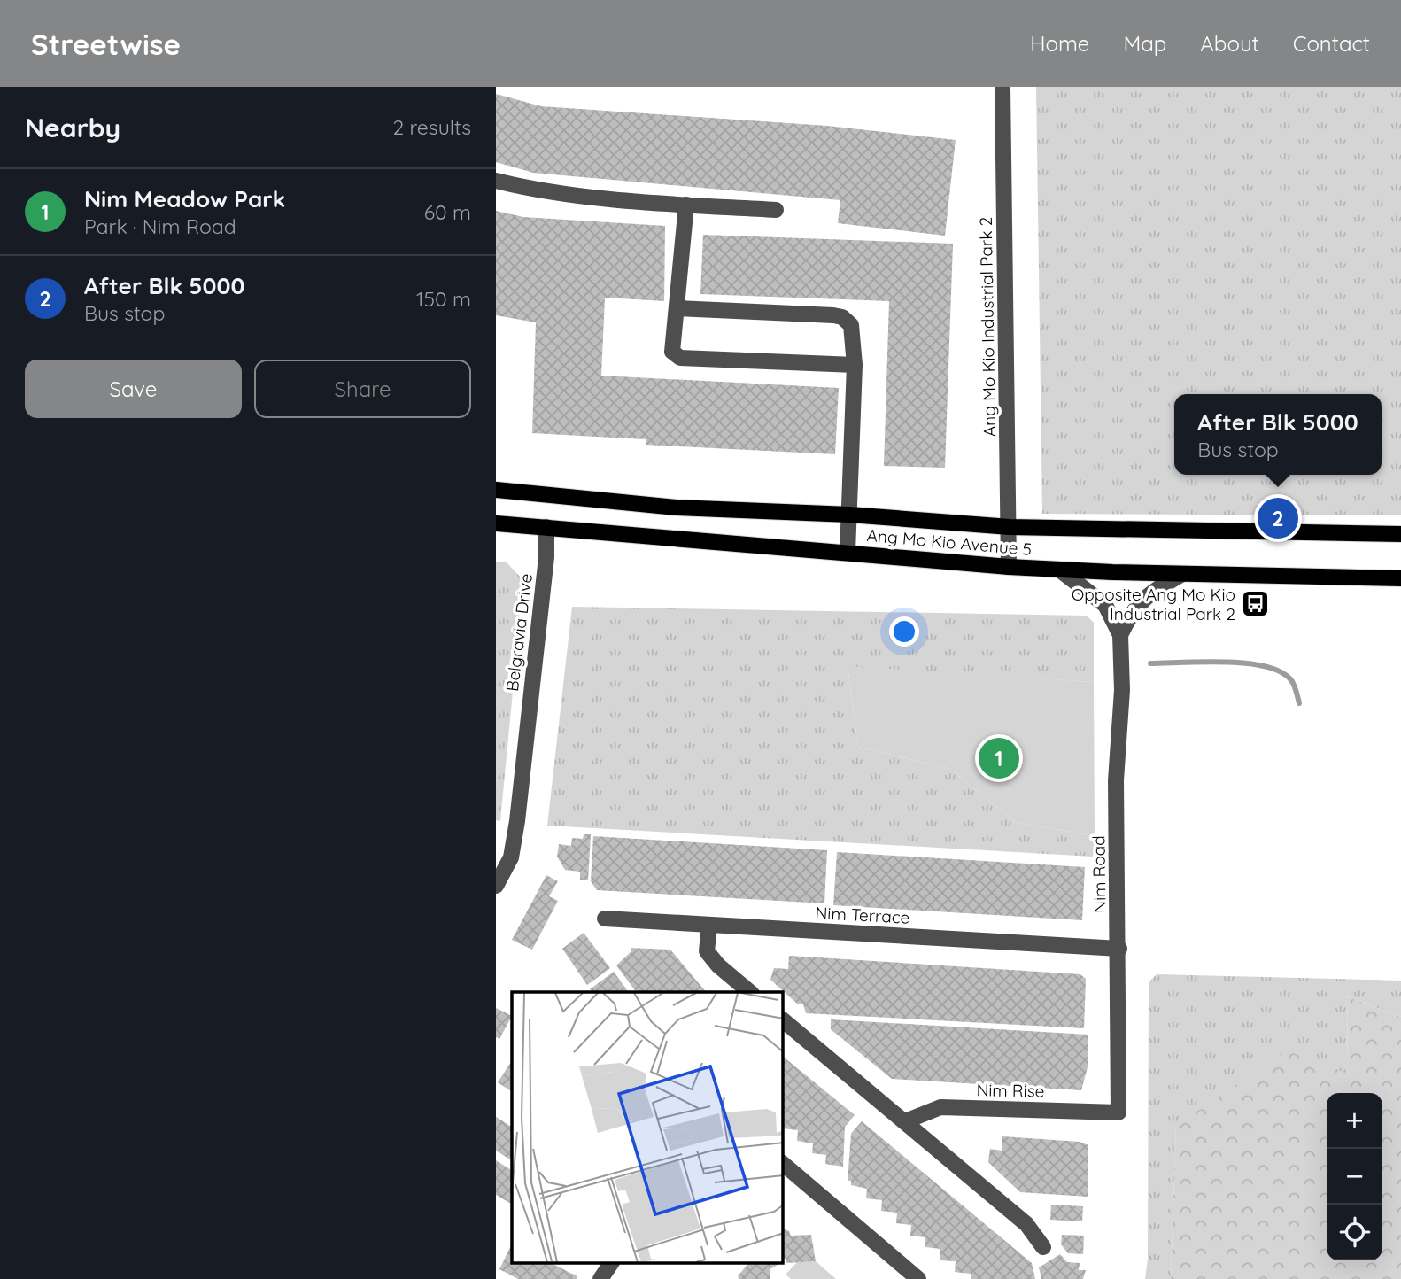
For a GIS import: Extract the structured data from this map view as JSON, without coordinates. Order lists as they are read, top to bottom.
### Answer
{
  "streets": {
    "main road": ["Ang Mo Kio Avenue 5"],
    "street": [
      "Ang Mo Kio Industrial Park 2",
      "Belgravia Drive",
      "Nim Road",
      "Nim Terrace",
      "Nim Rise"
    ]
  },
  "crossings": [
    ["Ang Mo Kio Industrial Park 2", "Ang Mo Kio Avenue 5"],
    ["Ang Mo Kio Avenue 5", "Belgravia Drive"],
    ["Nim Road", "Nim Terrace"],
    ["Nim Road", "Nim Rise"]
  ],
  "places": {
    "bus stop": ["Opposite Ang Mo Kio Industrial Park 2"]
  },
  "page": {
    "header": "Streetwise",
    "nav": [
      "Home",
      "Map",
      "About",
      "Contact"
    ],
    "heading": ["Nearby", "2 results"],
    "list": [
      {
        "mark": "1",
        "name": "Nim Meadow Park",
        "note": "Park · Nim Road",
        "value": "60 m"
      },
      {
        "mark": "2",
        "name": "After Blk 5000",
        "note": "Bus stop",
        "value": "150 m"
      }
    ],
    "buttons": ["Save", "Share"],
    "popup": ["After Blk 5000", "Bus stop"],
    "pins": ["2", "1"],
    "map_buttons": ["+", "−"]
  }
}
